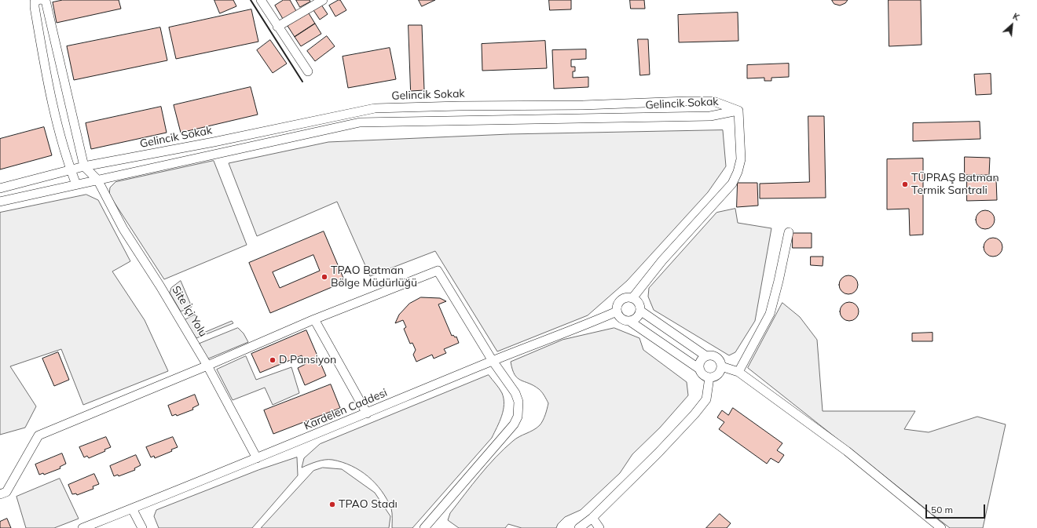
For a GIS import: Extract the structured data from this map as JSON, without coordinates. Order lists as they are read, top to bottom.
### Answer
{
  "streets": {
    "street": ["Gelincik Sokak", "Site İçi Yolu", "Kardelen Caddesi"]
  },
  "crossings": [
    ["Gelincik Sokak", "Site İçi Yolu"],
    ["Site İçi Yolu", "Kardelen Caddesi"]
  ],
  "places": [
    "TÜPRAŞ Batman Termik Santrali",
    "TPAO Batman Bölge Müdürlüğü",
    "D Pansiyon",
    "TPAO Stadı"
  ],
  "scale_bar": "50 m",
  "north": "top right"
}
